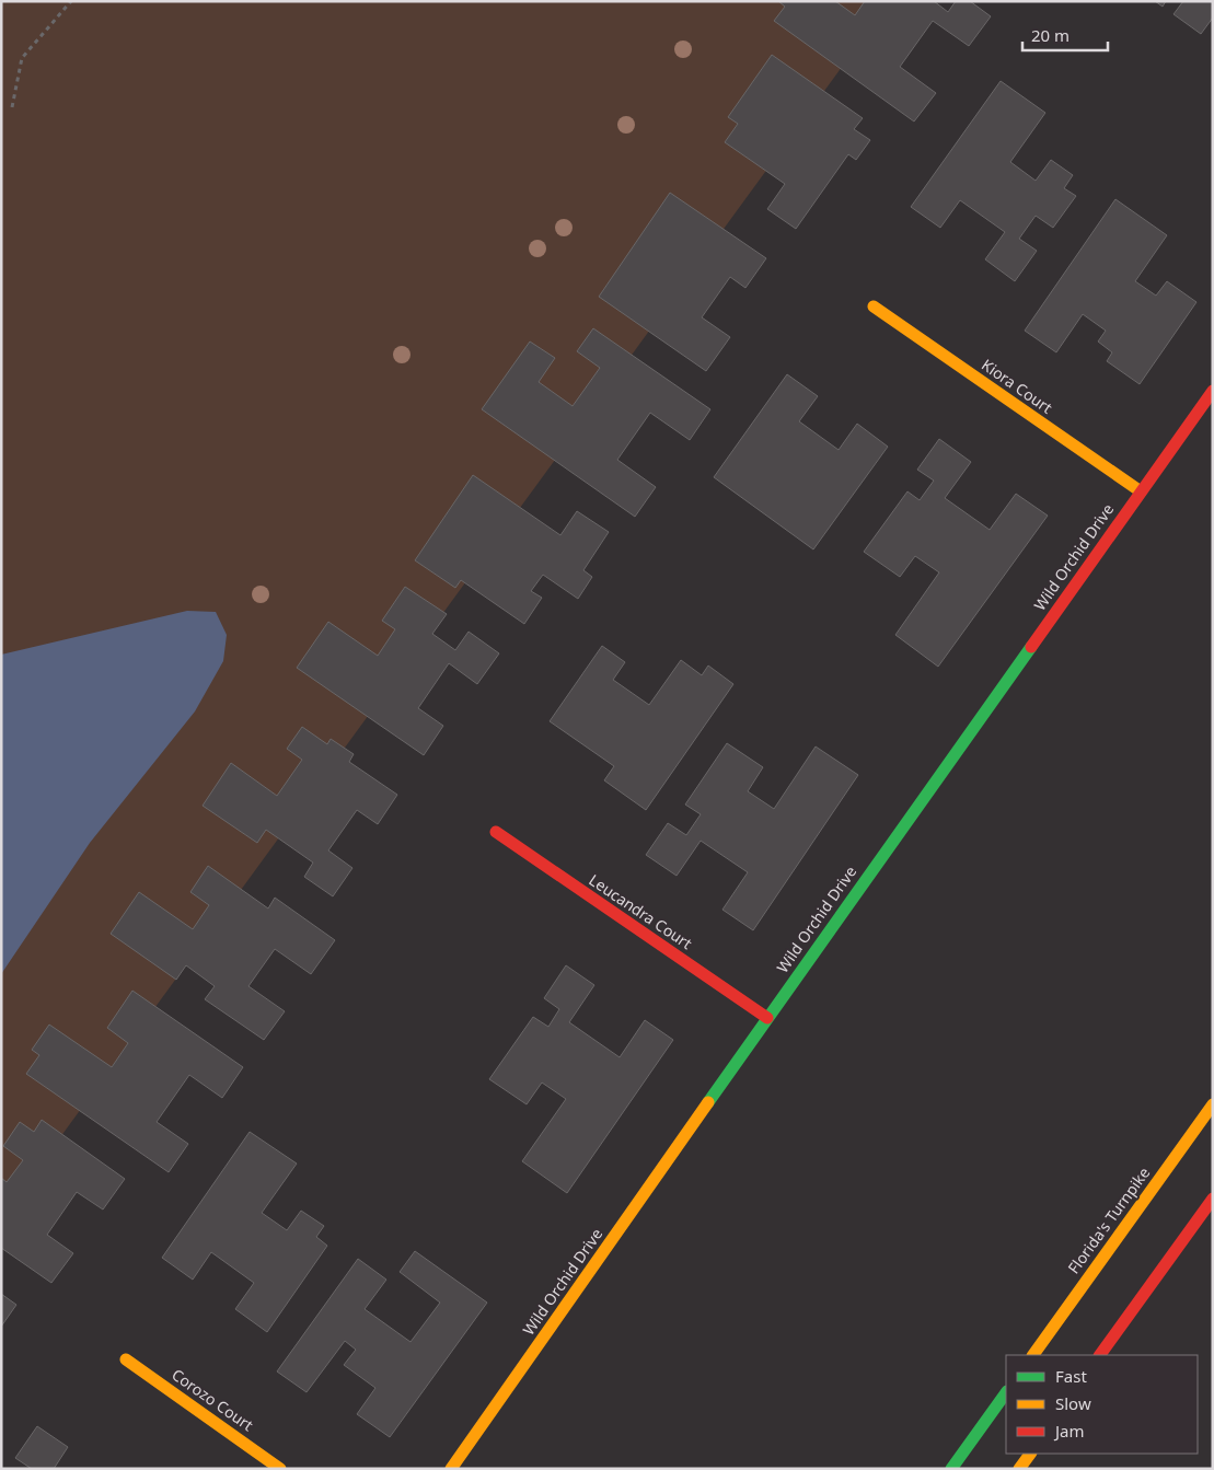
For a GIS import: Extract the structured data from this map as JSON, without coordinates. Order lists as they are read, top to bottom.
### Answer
{
  "streets": {
    "main road": [
      "Kiora Court",
      "Wild Orchid Drive",
      "Leucandra Court",
      "Florida's Turnpike",
      "Corozo Court"
    ]
  },
  "crossings": [
    ["Kiora Court", "Wild Orchid Drive"],
    ["Wild Orchid Drive", "Leucandra Court"]
  ],
  "legend": ["Fast", "Slow", "Jam"],
  "scale_bar": "20 m"
}
